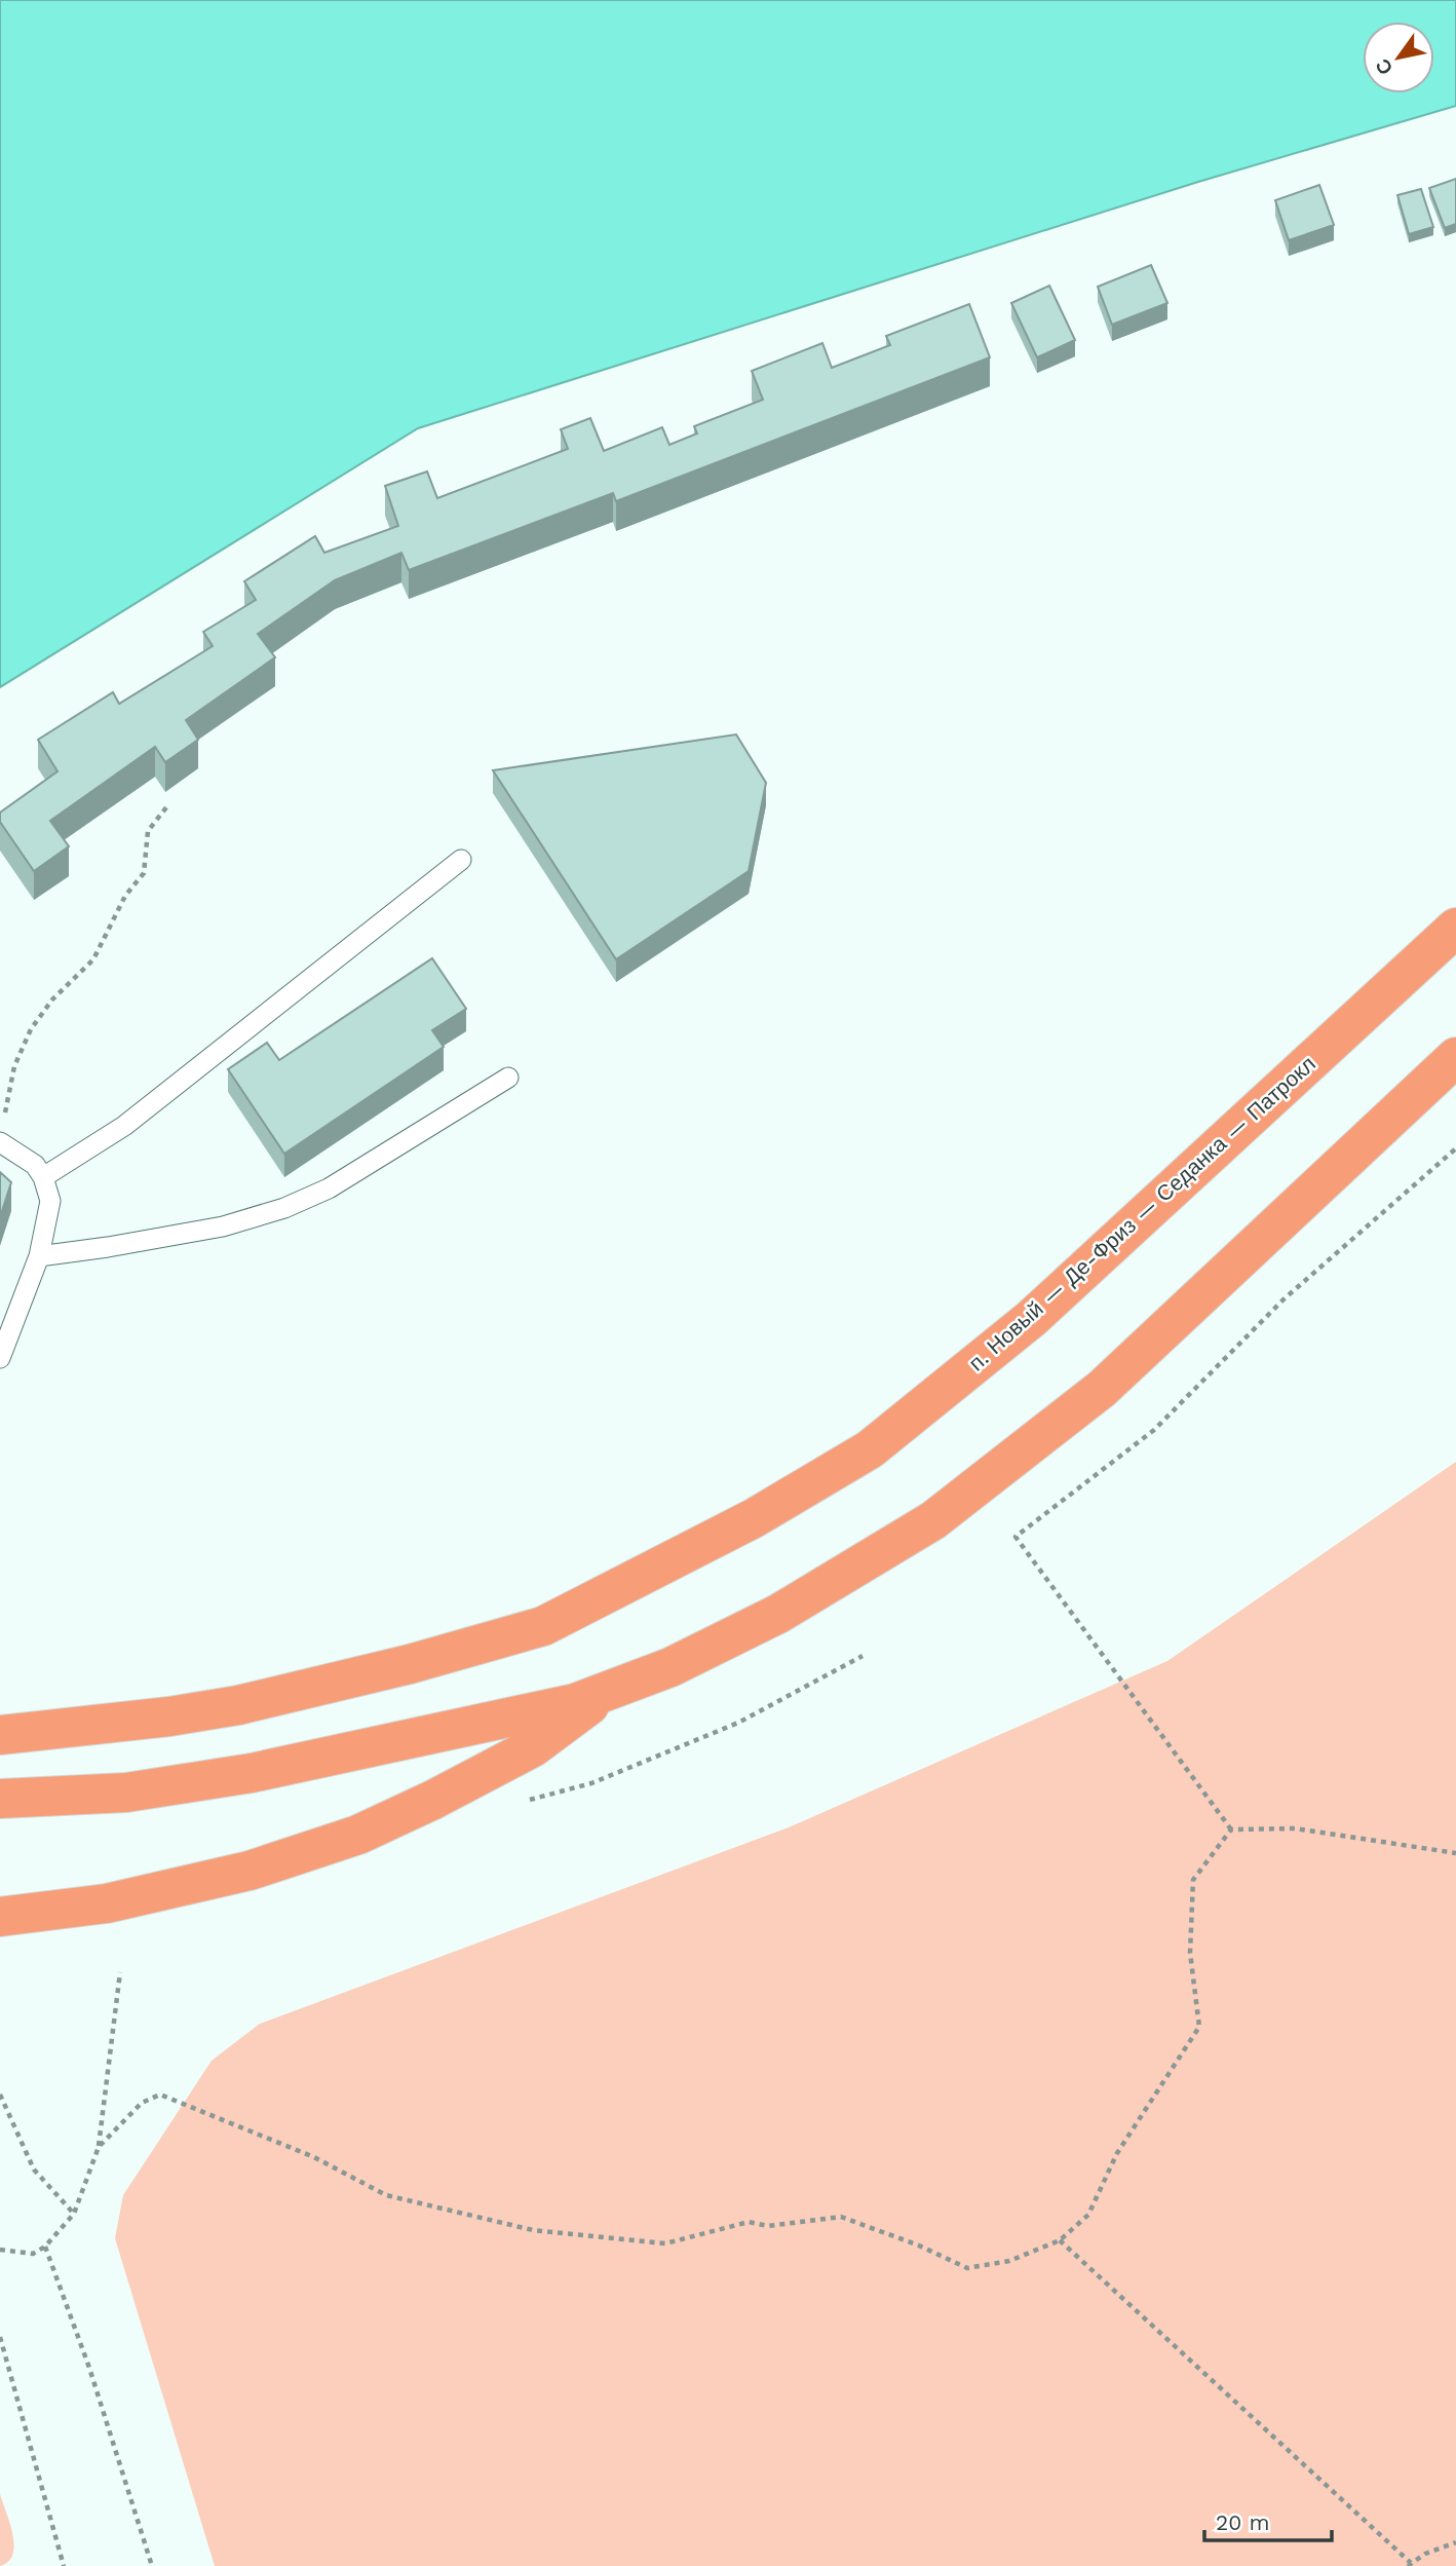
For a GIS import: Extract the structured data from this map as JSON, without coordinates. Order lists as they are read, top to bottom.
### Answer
{
  "streets": {
    "highway": ["п. Новый — Де-Фриз — Седанка — Патрокл"]
  },
  "scale_bar": "20 m",
  "north": "bottom left"
}
